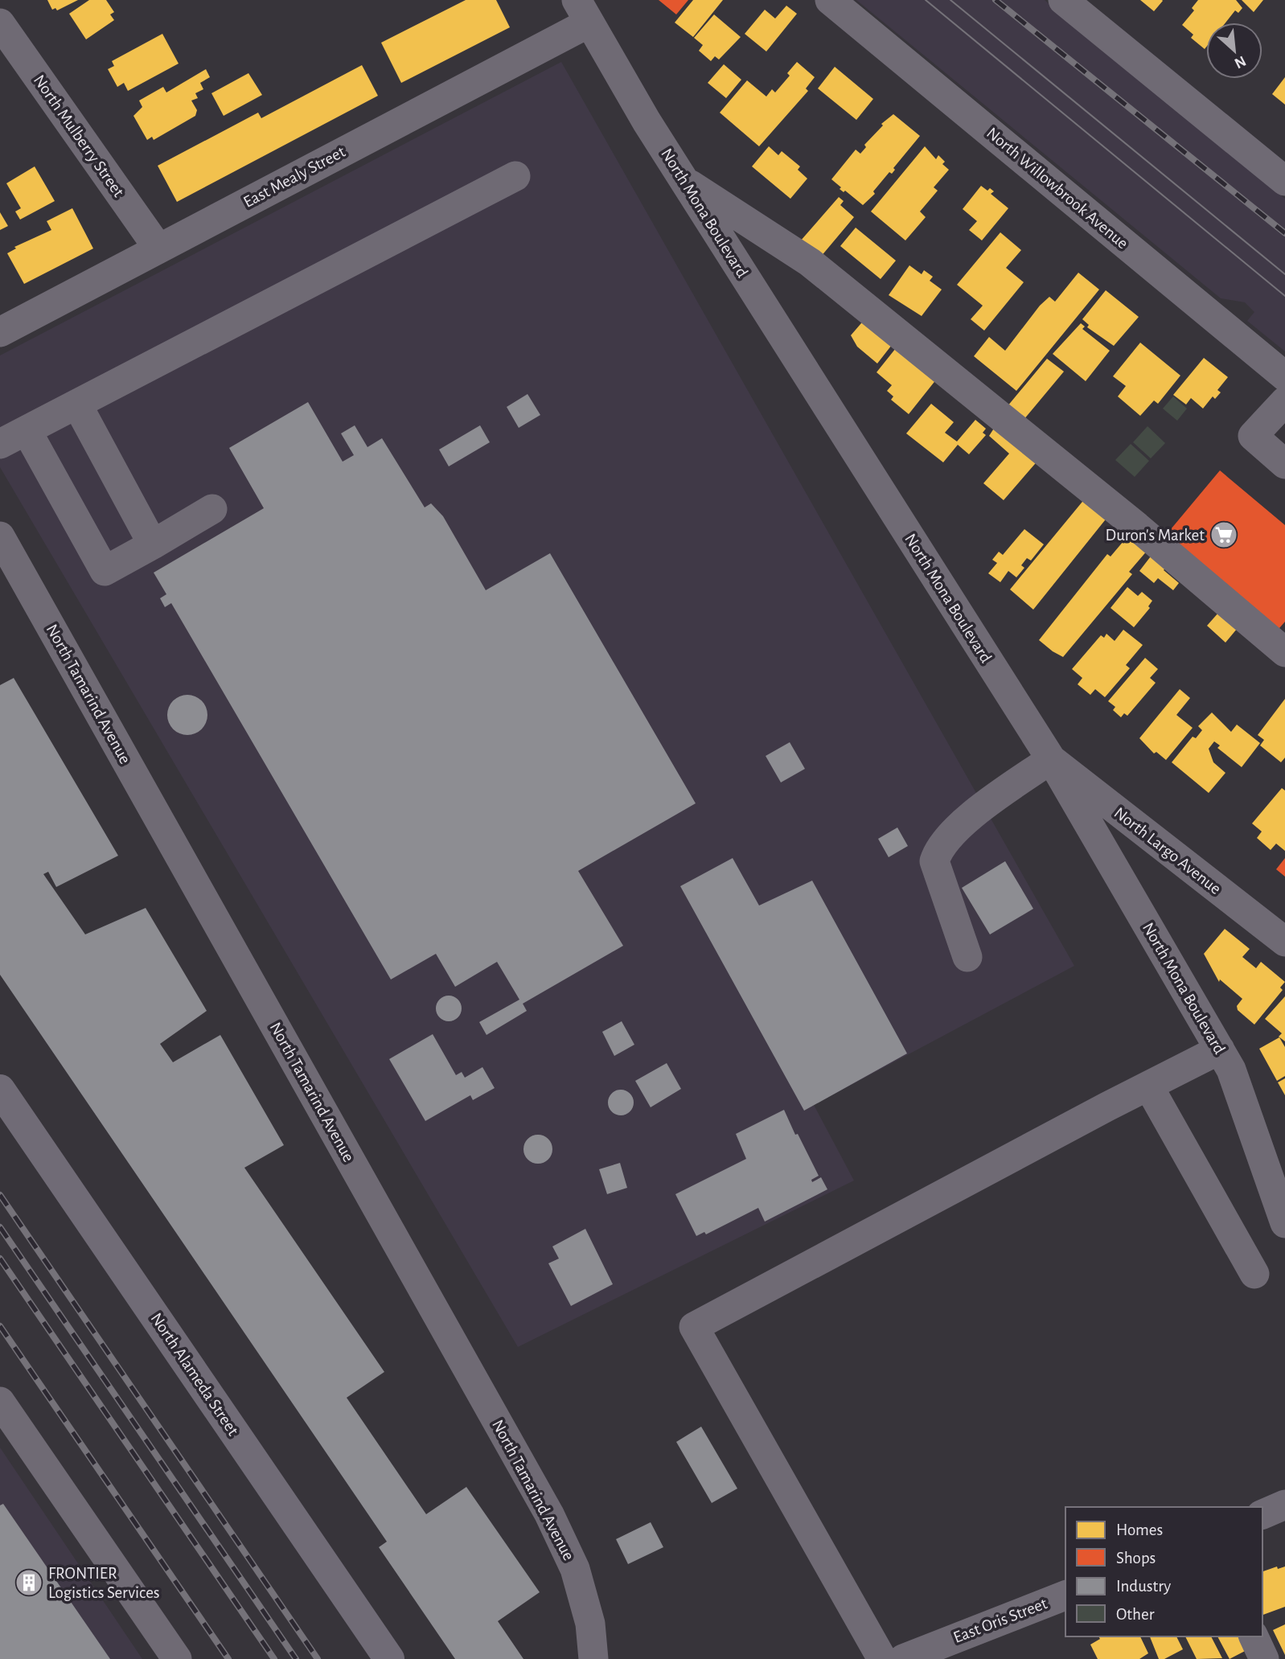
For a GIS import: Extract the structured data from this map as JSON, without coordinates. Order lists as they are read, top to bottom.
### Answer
{
  "streets": {
    "main road": ["North Alameda Street"],
    "street": [
      "North Mulberry Street",
      "East Mealy Street",
      "North Willowbrook Avenue",
      "North Mona Boulevard",
      "North Tamarind Avenue",
      "North Largo Avenue",
      "East Oris Street"
    ]
  },
  "crossings": [
    ["North Mulberry Street", "East Mealy Street"],
    ["East Mealy Street", "North Mona Boulevard"],
    ["North Mona Boulevard", "North Largo Avenue"]
  ],
  "places": {
    "supermarket": ["Duron's Market"],
    "building": ["FRONTIER Logistics Services"]
  },
  "legend": [
    "Homes",
    "Shops",
    "Industry",
    "Other"
  ],
  "north": "bottom right"
}
